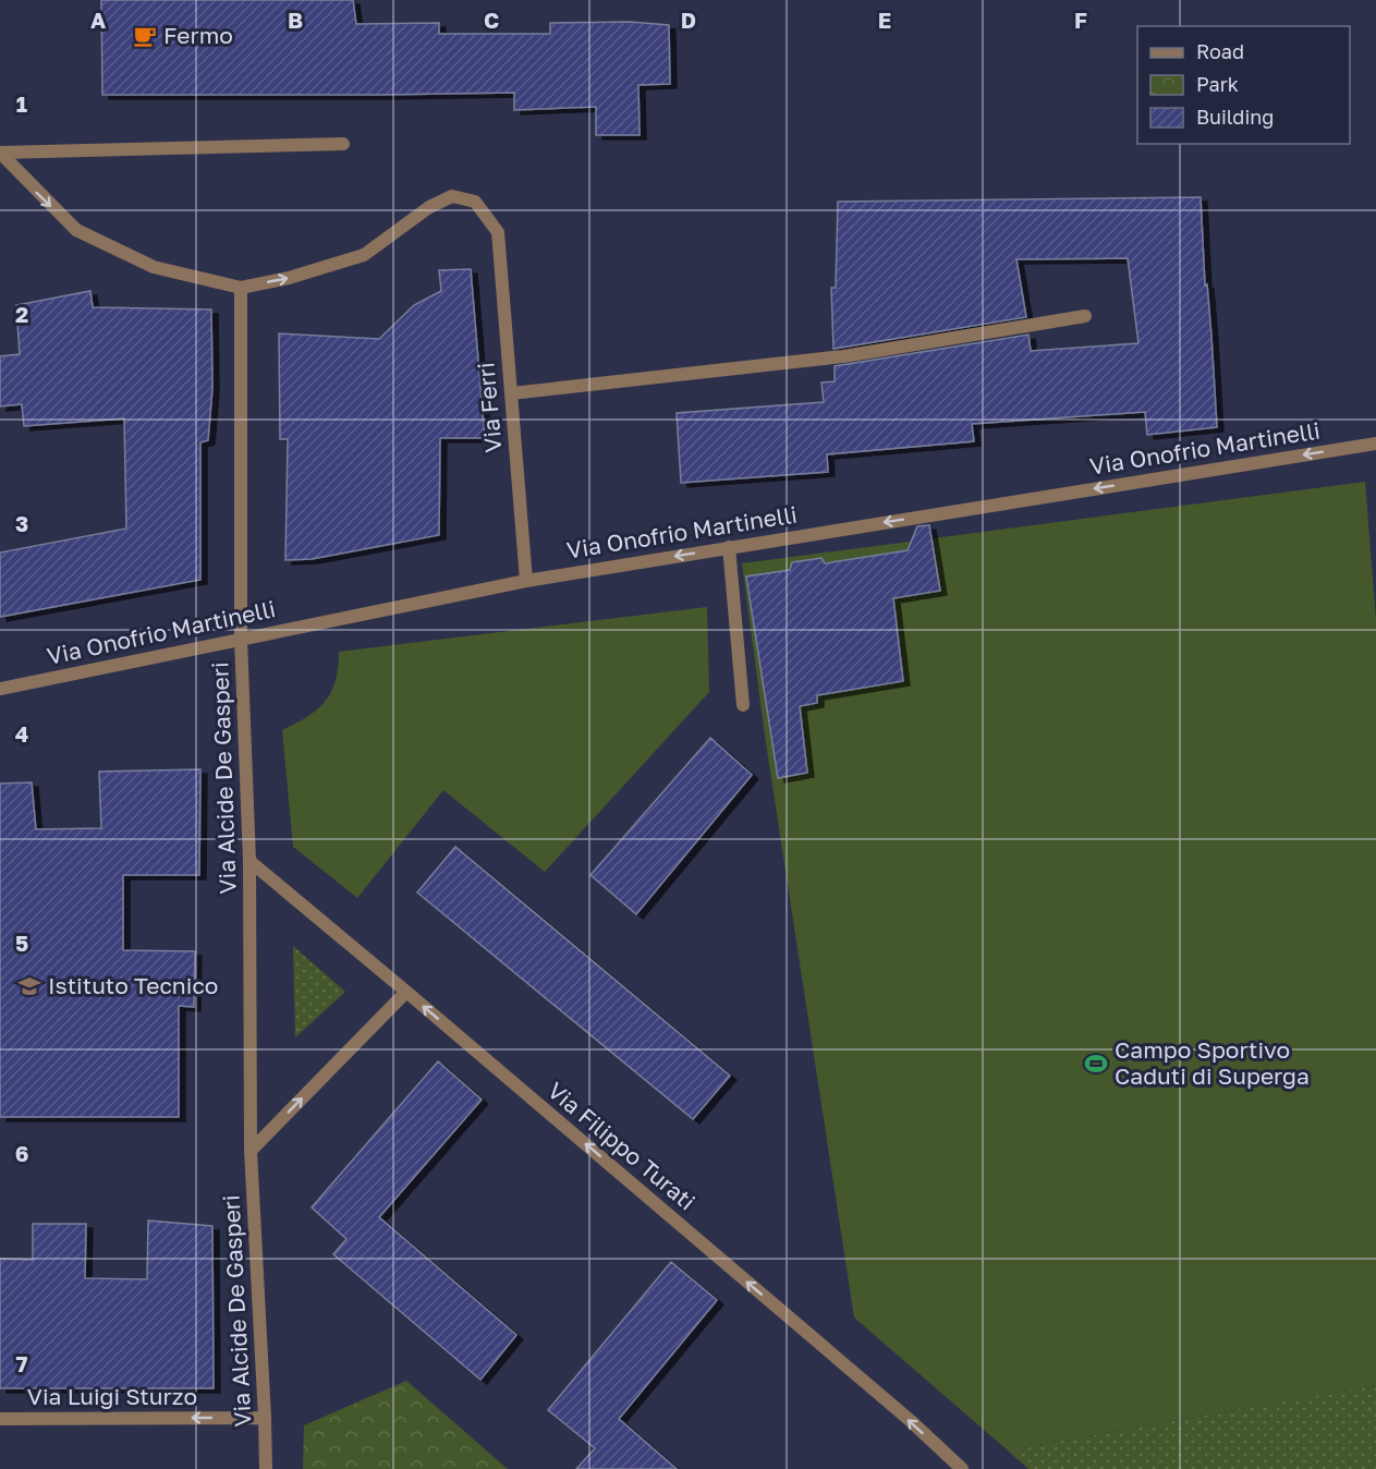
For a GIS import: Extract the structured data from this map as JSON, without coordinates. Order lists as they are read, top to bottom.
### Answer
{
  "streets": {
    "street": [
      "Via Ferri",
      "Via Onofrio Martinelli",
      "Via Alcide De Gasperi",
      "Via Filippo Turati",
      "Via Luigi Sturzo"
    ]
  },
  "crossings": [
    ["Via Ferri", "Via Onofrio Martinelli"],
    ["Via Ferri", "Via Alcide De Gasperi"],
    ["Via Onofrio Martinelli", "Via Alcide De Gasperi"],
    ["Via Alcide De Gasperi", "Via Filippo Turati"],
    ["Via Alcide De Gasperi", "Via Luigi Sturzo"]
  ],
  "one_way": ["Via Onofrio Martinelli", "Via Filippo Turati", "Via Luigi Sturzo"],
  "places": {
    "cafe": ["Fermo"],
    "school or university": ["Istituto Tecnico"],
    "sports": ["Campo Sportivo Caduti di Superga"]
  },
  "legend": ["Road", "Park", "Building"],
  "grid": {
    "columns": [
      "A",
      "B",
      "C",
      "D",
      "E",
      "F"
    ],
    "rows": [
      "1",
      "2",
      "3",
      "4",
      "5",
      "6",
      "7"
    ]
  }
}
